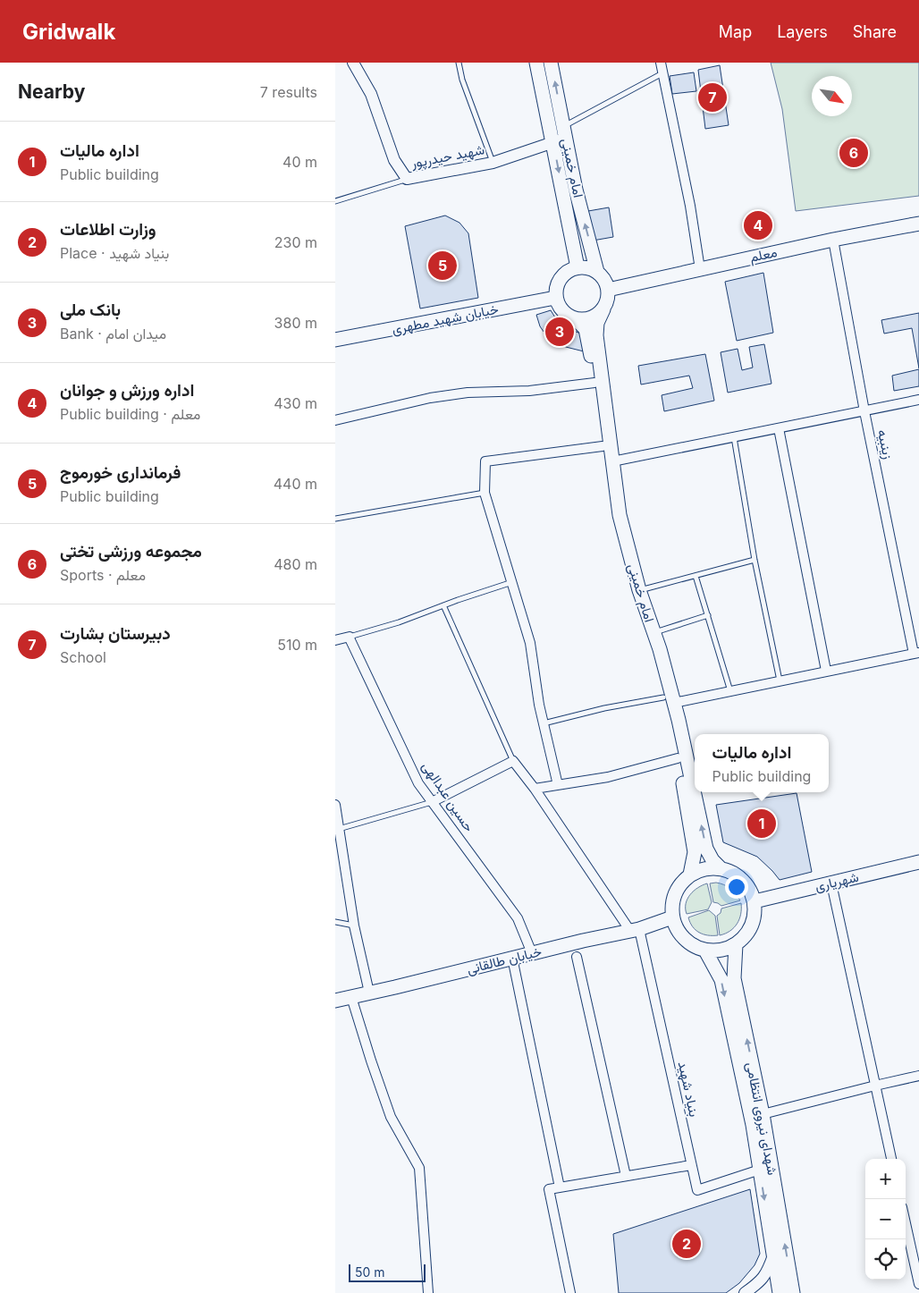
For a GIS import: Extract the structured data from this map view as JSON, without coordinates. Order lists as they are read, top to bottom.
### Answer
{
  "streets": {
    "main road": [
      "امام خمینی",
      "معلم",
      "خیابان شهید مطهری",
      "شهریاری",
      "خیابان طالقانی",
      "شهدای نیروی انتظامی"
    ],
    "street": [
      "شهید حیدرپور",
      "زینبیه",
      "حسین عبدالهی",
      "بنیاد شهید"
    ]
  },
  "crossings": [
    ["شهید حیدرپور", "امام خمینی"],
    ["امام خمینی", "معلم"],
    ["امام خمینی", "خیابان شهید مطهری"],
    ["امام خمینی", "شهریاری"],
    ["امام خمینی", "خیابان طالقانی"],
    ["امام خمینی", "شهدای نیروی انتظامی"],
    ["معلم", "خیابان شهید مطهری"],
    ["معلم", "زینبیه"],
    ["حسین عبدالهی", "خیابان طالقانی"],
    ["شهریاری", "خیابان طالقانی"],
    ["شهریاری", "شهدای نیروی انتظامی"],
    ["خیابان طالقانی", "بنیاد شهید"],
    ["خیابان طالقانی", "شهدای نیروی انتظامی"],
    ["بنیاد شهید", "شهدای نیروی انتظامی"]
  ],
  "scale_bar": "50 m",
  "north": "bottom right",
  "page": {
    "header": "Gridwalk",
    "nav": ["Map", "Layers", "Share"],
    "heading": ["Nearby", "7 results"],
    "pins": [
      "7",
      "6",
      "4",
      "5",
      "3",
      "1",
      "2"
    ],
    "list": [
      {
        "mark": "1",
        "name": "اداره مالیات",
        "note": "Public building",
        "value": "40 m"
      },
      {
        "mark": "2",
        "name": "وزارت اطلاعات",
        "note": "Place · بنیاد شهید",
        "value": "230 m"
      },
      {
        "mark": "3",
        "name": "بانک ملی",
        "note": "Bank · میدان امام",
        "value": "380 m"
      },
      {
        "mark": "4",
        "name": "اداره ورزش و جوانان",
        "note": "Public building · معلم",
        "value": "430 m"
      },
      {
        "mark": "5",
        "name": "فرمانداری خورموج",
        "note": "Public building",
        "value": "440 m"
      },
      {
        "mark": "6",
        "name": "مجموعه ورزشی تختی",
        "note": "Sports · معلم",
        "value": "480 m"
      },
      {
        "mark": "7",
        "name": "دبیرستان بشارت",
        "note": "School",
        "value": "510 m"
      }
    ],
    "popup": ["اداره مالیات", "Public building"],
    "map_buttons": ["+", "−"],
    "scale": "50 m"
  }
}
